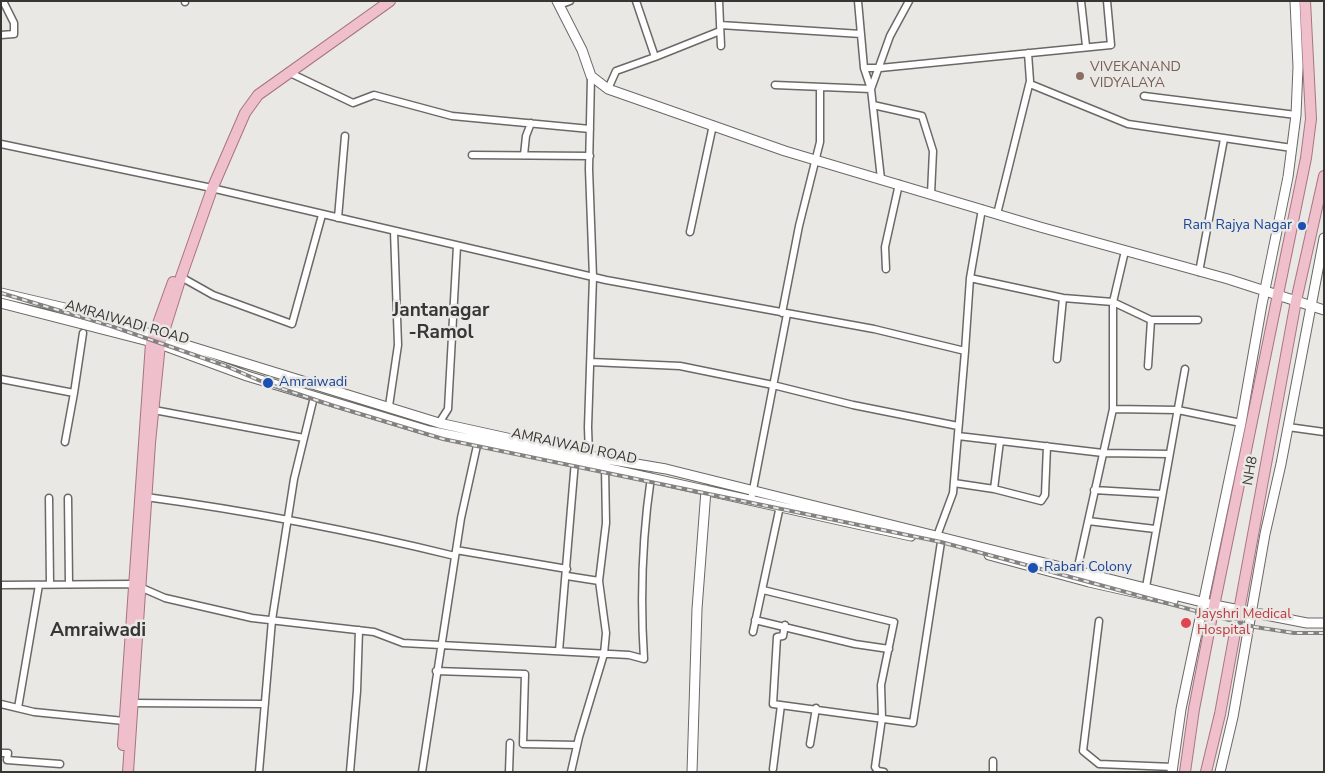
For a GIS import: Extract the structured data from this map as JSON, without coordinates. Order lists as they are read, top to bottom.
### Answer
{
  "streets": {
    "main road": ["AMRAIWADI ROAD", "NH8"]
  },
  "districts": ["Jantanagar -Ramol", "Amraiwadi"],
  "places": [
    "VIVEKANAND VIDYALAYA",
    "Ram Rajya Nagar",
    "Amraiwadi",
    "Rabari Colony",
    "Jayshri Medical Hospital"
  ]
}
